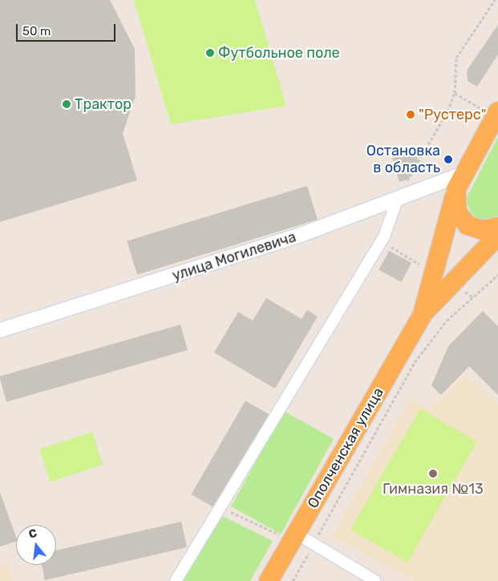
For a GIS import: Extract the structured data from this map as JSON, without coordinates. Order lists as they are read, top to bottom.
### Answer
{
  "streets": {
    "highway": ["Ополченская улица"],
    "street": ["улица Могилевича"]
  },
  "crossings": [
    ["улица Могилевича", "Ополченская улица"]
  ],
  "places": [
    "Футбольное поле",
    "Трактор",
    "\"Рустерс\"",
    "Остановка в область",
    "Гимназия №13"
  ],
  "scale_bar": "50 m",
  "north": "top"
}
